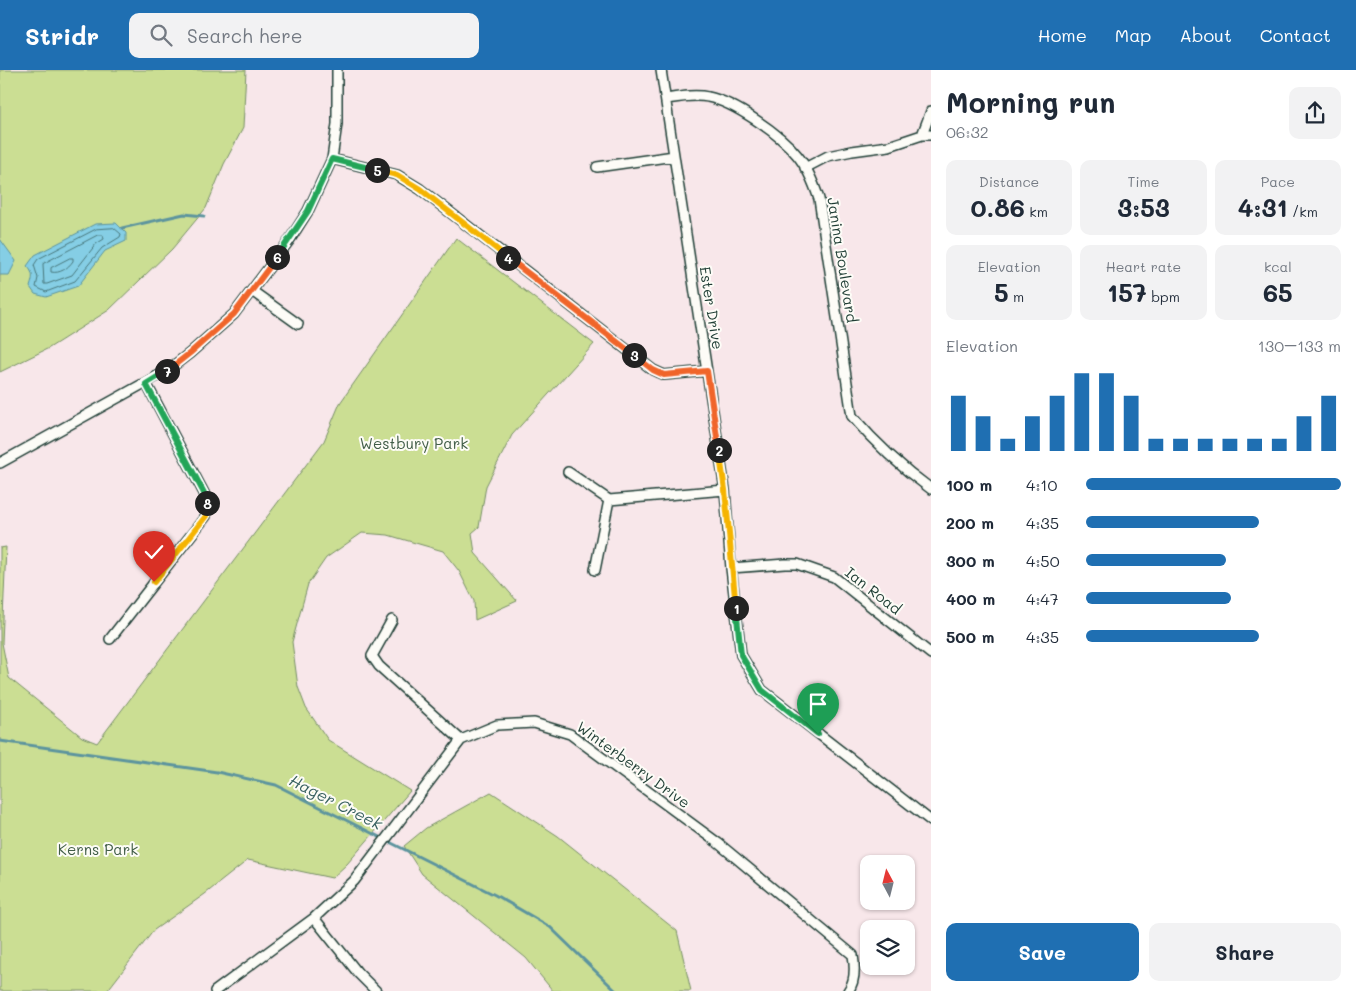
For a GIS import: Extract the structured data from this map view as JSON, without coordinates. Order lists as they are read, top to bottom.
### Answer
{
  "streets": {
    "street": [
      "Janina Boulevard",
      "Ester Drive",
      "Ian Road",
      "Winterberry Drive"
    ]
  },
  "crossings": [
    ["Janina Boulevard", "Ester Drive"],
    ["Ester Drive", "Ian Road"]
  ],
  "water": ["Hager Creek"],
  "parks": ["Westbury Park", "Kerns Park"],
  "north": "top",
  "page": {
    "header": "Stridr",
    "search": "Search here",
    "nav": [
      "Home",
      "Map",
      "About",
      "Contact"
    ],
    "heading": ["Morning run", "06:32"],
    "stats": [
      ["Distance", "0.86 km"],
      ["Time", "3:53"],
      ["Pace", "4:31 /km"],
      ["Elevation", "5 m"],
      ["Heart rate", "157 bpm"],
      ["kcal", "65"]
    ],
    "pins": [
      "5",
      "6",
      "4",
      "3",
      "7",
      "2",
      "8",
      "1"
    ],
    "chart": ["Elevation", "130–133 m"],
    "list": [
      {
        "name": "100 m",
        "note": "4:10"
      },
      {
        "name": "200 m",
        "note": "4:35"
      },
      {
        "name": "300 m",
        "note": "4:50"
      },
      {
        "name": "400 m",
        "note": "4:47"
      },
      {
        "name": "500 m",
        "note": "4:35"
      }
    ],
    "buttons": ["Save", "Share"]
  }
}
